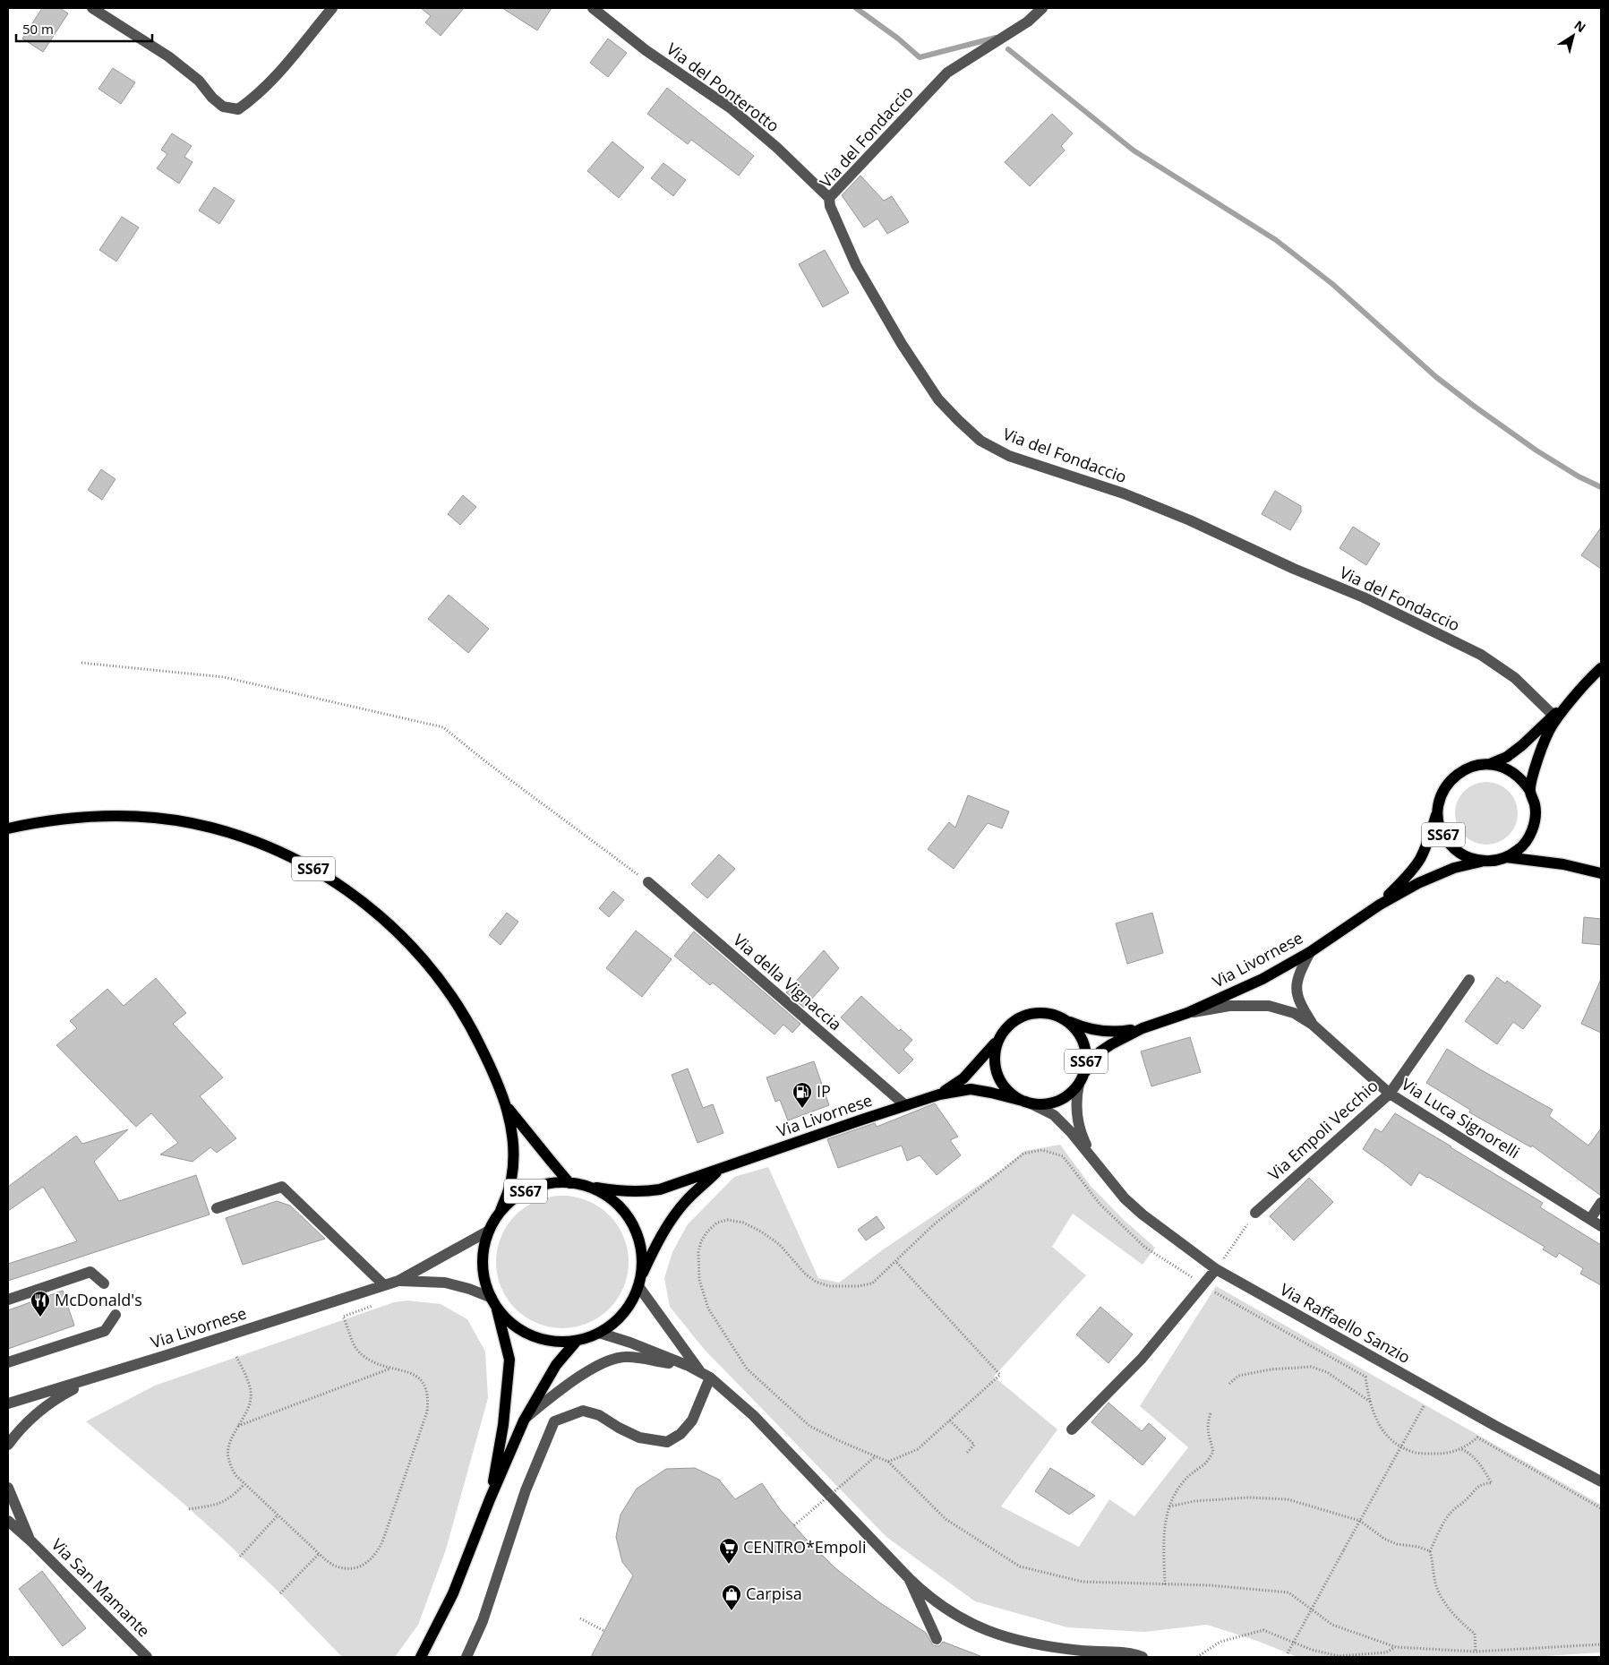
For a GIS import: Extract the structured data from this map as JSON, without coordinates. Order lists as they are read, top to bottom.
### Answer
{
  "streets": {
    "main road": ["SS67", "Via Livornese"],
    "street": [
      "Via del Ponterotto",
      "Via del Fondaccio",
      "Via della Vignaccia",
      "Via Luca Signorelli",
      "Via Empoli Vecchio",
      "Via Raffaello Sanzio",
      "Via San Mamante"
    ]
  },
  "crossings": [
    ["Via del Ponterotto", "Via del Fondaccio"],
    ["SS67", "Via Livornese"],
    ["SS67", "Via Raffaello Sanzio"],
    ["Via Livornese", "Via della Vignaccia"],
    ["Via Livornese", "Via Raffaello Sanzio"],
    ["Via Luca Signorelli", "Via Empoli Vecchio"]
  ],
  "places": {
    "fuel station": ["IP"],
    "restaurant": ["McDonald's"],
    "supermarket": ["CENTRO*Empoli"],
    "shop": ["Carpisa"]
  },
  "scale_bar": "50 m",
  "north": "top right"
}
